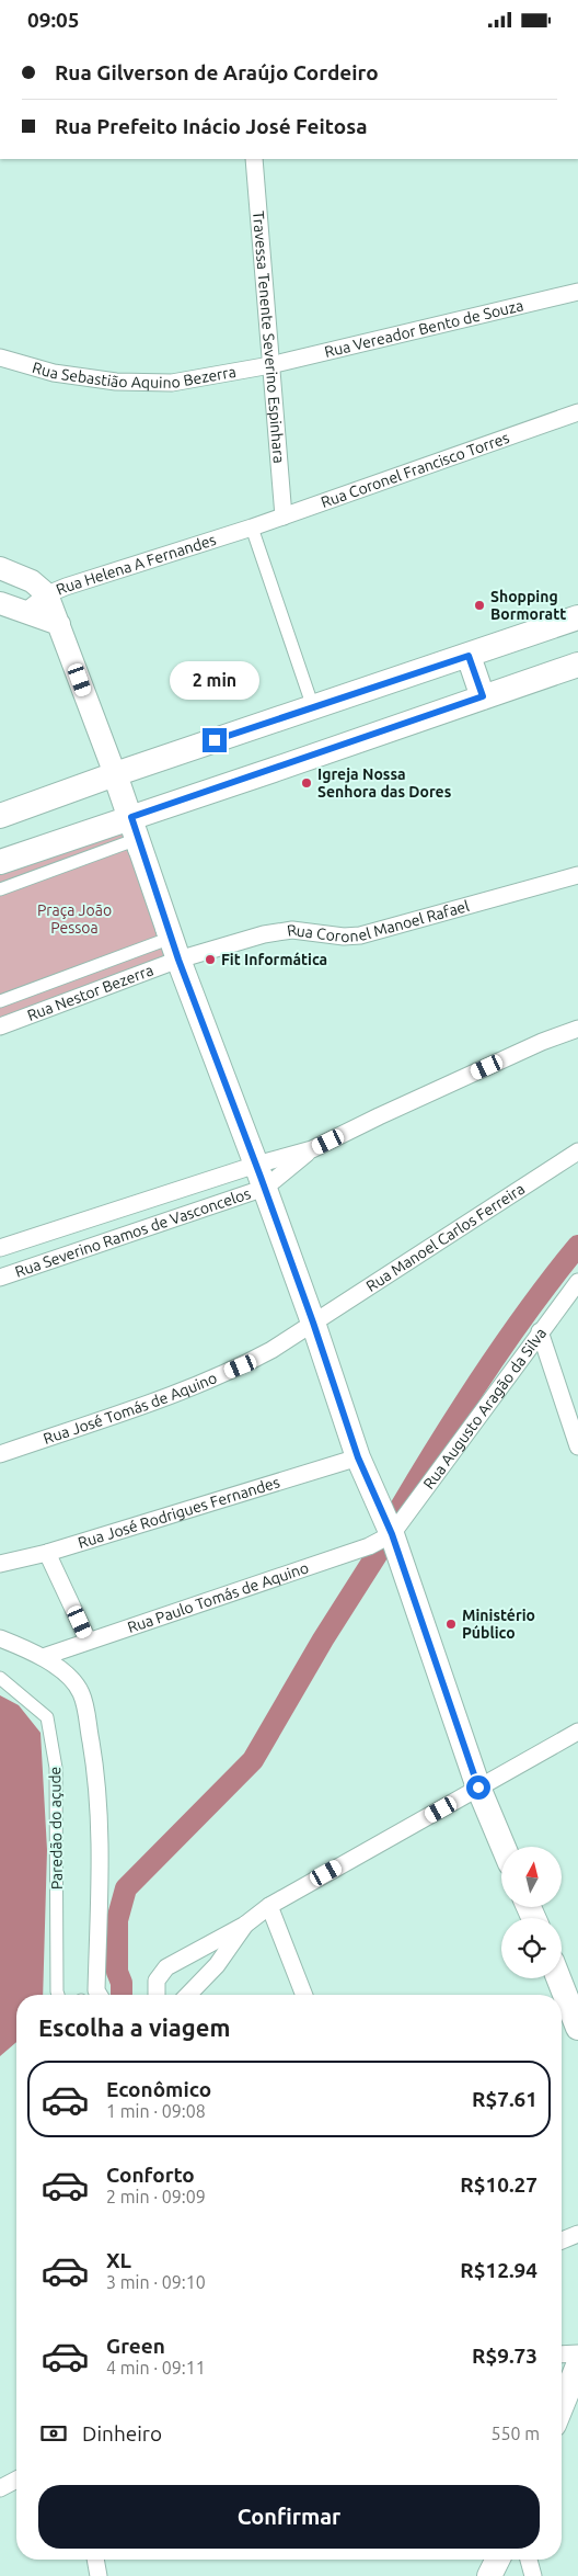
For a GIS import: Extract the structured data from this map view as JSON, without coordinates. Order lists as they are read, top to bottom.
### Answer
{
  "streets": {
    "street": [
      "Rua Vereador Bento de Souza",
      "Travessa Tenente Severino Espinhara",
      "Rua Sebastião Aquino Bezerra",
      "Rua Coronel Francisco Torres",
      "Rua Helena A Fernandes",
      "Rua Coronel Manoel Rafael",
      "Rua Nestor Bezerra",
      "Rua Severino Ramos de Vasconcelos",
      "Rua Manoel Carlos Ferreira",
      "Rua José Tomás de Aquino",
      "Rua Augusto Aragão da Silva",
      "Rua José Rodrigues Fernandes",
      "Rua Paulo Tomás de Aquino",
      "Paredão do açude"
    ]
  },
  "crossings": [
    ["Rua Vereador Bento de Souza", "Travessa Tenente Severino Espinhara"],
    ["Rua Vereador Bento de Souza", "Rua Sebastião Aquino Bezerra"],
    ["Travessa Tenente Severino Espinhara", "Rua Sebastião Aquino Bezerra"],
    ["Travessa Tenente Severino Espinhara", "Rua Coronel Francisco Torres"],
    ["Rua Coronel Francisco Torres", "Rua Helena A Fernandes"],
    ["Rua Coronel Manoel Rafael", "Rua Nestor Bezerra"],
    ["Rua Manoel Carlos Ferreira", "Rua José Tomás de Aquino"],
    ["Rua Augusto Aragão da Silva", "Rua Paulo Tomás de Aquino"]
  ],
  "parks": ["Praça João Pessoa"],
  "places": [
    "Shopping Bormoratt",
    "Igreja Nossa Senhora das Dores",
    "Fit Informática",
    "Ministério Público"
  ],
  "north": "top",
  "page": {
    "status": "09:05",
    "banner": ["Rua Gilverson de Araújo Cordeiro", "Rua Prefeito Inácio José Feitosa"],
    "bubble": "2 min",
    "heading": "Escolha a viagem",
    "list": [
      {
        "name": "Econômico",
        "note": "1 min · 09:08",
        "value": "R$7.61"
      },
      {
        "name": "Conforto",
        "note": "2 min · 09:09",
        "value": "R$10.27"
      },
      {
        "name": "XL",
        "note": "3 min · 09:10",
        "value": "R$12.94"
      },
      {
        "name": "Green",
        "note": "4 min · 09:11",
        "value": "R$9.73"
      }
    ],
    "pay": ["Dinheiro", "550 m"],
    "buttons": "Confirmar"
  }
}
